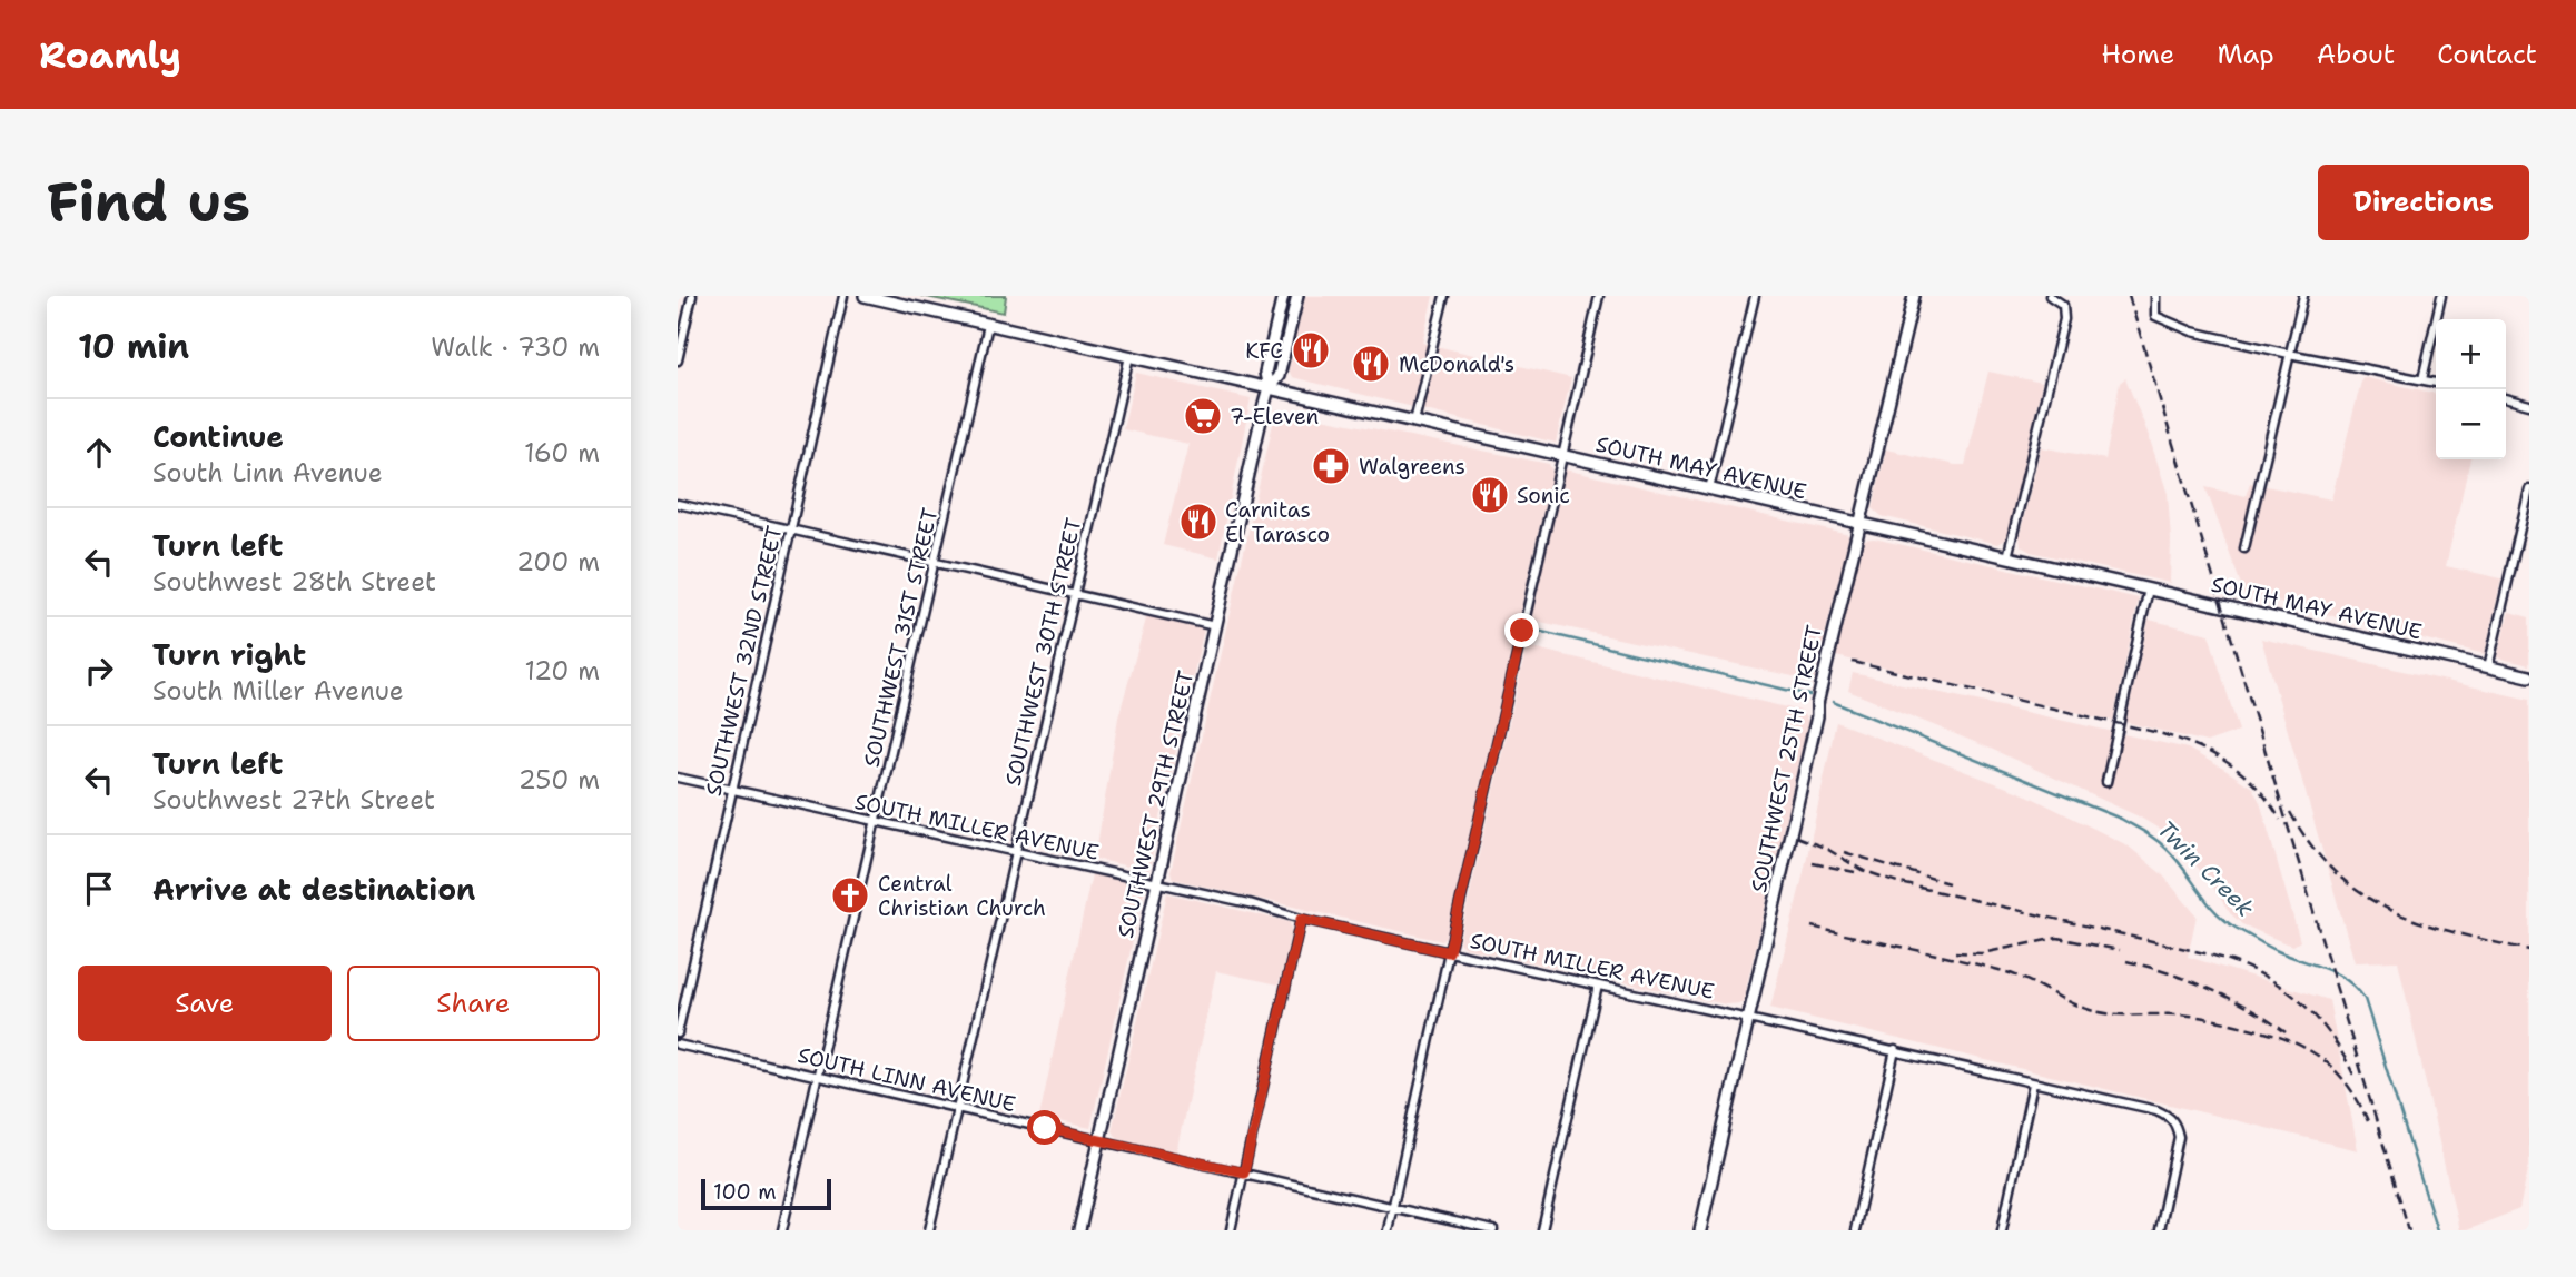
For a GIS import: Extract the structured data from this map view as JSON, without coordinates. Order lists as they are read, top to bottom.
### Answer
{
  "streets": {
    "main road": ["SOUTH MAY AVENUE", "SOUTHWEST 25TH STREET", "SOUTHWEST 29TH STREET"],
    "street": [
      "SOUTHWEST 31ST STREET",
      "SOUTHWEST 30TH STREET",
      "SOUTHWEST 32ND STREET",
      "SOUTH MILLER AVENUE",
      "SOUTH LINN AVENUE"
    ]
  },
  "crossings": [
    ["SOUTH MAY AVENUE", "SOUTHWEST 31ST STREET"],
    ["SOUTH MAY AVENUE", "SOUTHWEST 30TH STREET"],
    ["SOUTH MAY AVENUE", "SOUTHWEST 25TH STREET"],
    ["SOUTH MAY AVENUE", "SOUTHWEST 29TH STREET"],
    ["SOUTHWEST 31ST STREET", "SOUTH MILLER AVENUE"],
    ["SOUTHWEST 31ST STREET", "SOUTH LINN AVENUE"],
    ["SOUTHWEST 30TH STREET", "SOUTH MILLER AVENUE"],
    ["SOUTHWEST 30TH STREET", "SOUTH LINN AVENUE"],
    ["SOUTHWEST 32ND STREET", "SOUTH MILLER AVENUE"],
    ["SOUTHWEST 25TH STREET", "SOUTH MILLER AVENUE"],
    ["SOUTHWEST 29TH STREET", "SOUTH MILLER AVENUE"],
    ["SOUTHWEST 29TH STREET", "SOUTH LINN AVENUE"]
  ],
  "water": ["Twin Creek"],
  "places": {
    "restaurant": [
      "KFC",
      "McDonald's",
      "Sonic",
      "Carnitas El Tarasco"
    ],
    "supermarket": ["7-Eleven"],
    "pharmacy": ["Walgreens"],
    "church": ["Central Christian Church"]
  },
  "scale_bar": "100 m",
  "page": {
    "header": "Roamly",
    "nav": [
      "Home",
      "Map",
      "About",
      "Contact"
    ],
    "buttons": [
      "Directions",
      ["Save", "Share"]
    ],
    "title": "Find us",
    "heading": ["10 min", "Walk · 730 m"],
    "map_buttons": ["+", "−"],
    "list": [
      ["Continue", "South Linn Avenue", "160 m"],
      ["Turn left", "Southwest 28th Street", "200 m"],
      ["Turn right", "South Miller Avenue", "120 m"],
      ["Turn left", "Southwest 27th Street", "250 m"],
      "Arrive at destination"
    ],
    "scale": "100 m"
  }
}
